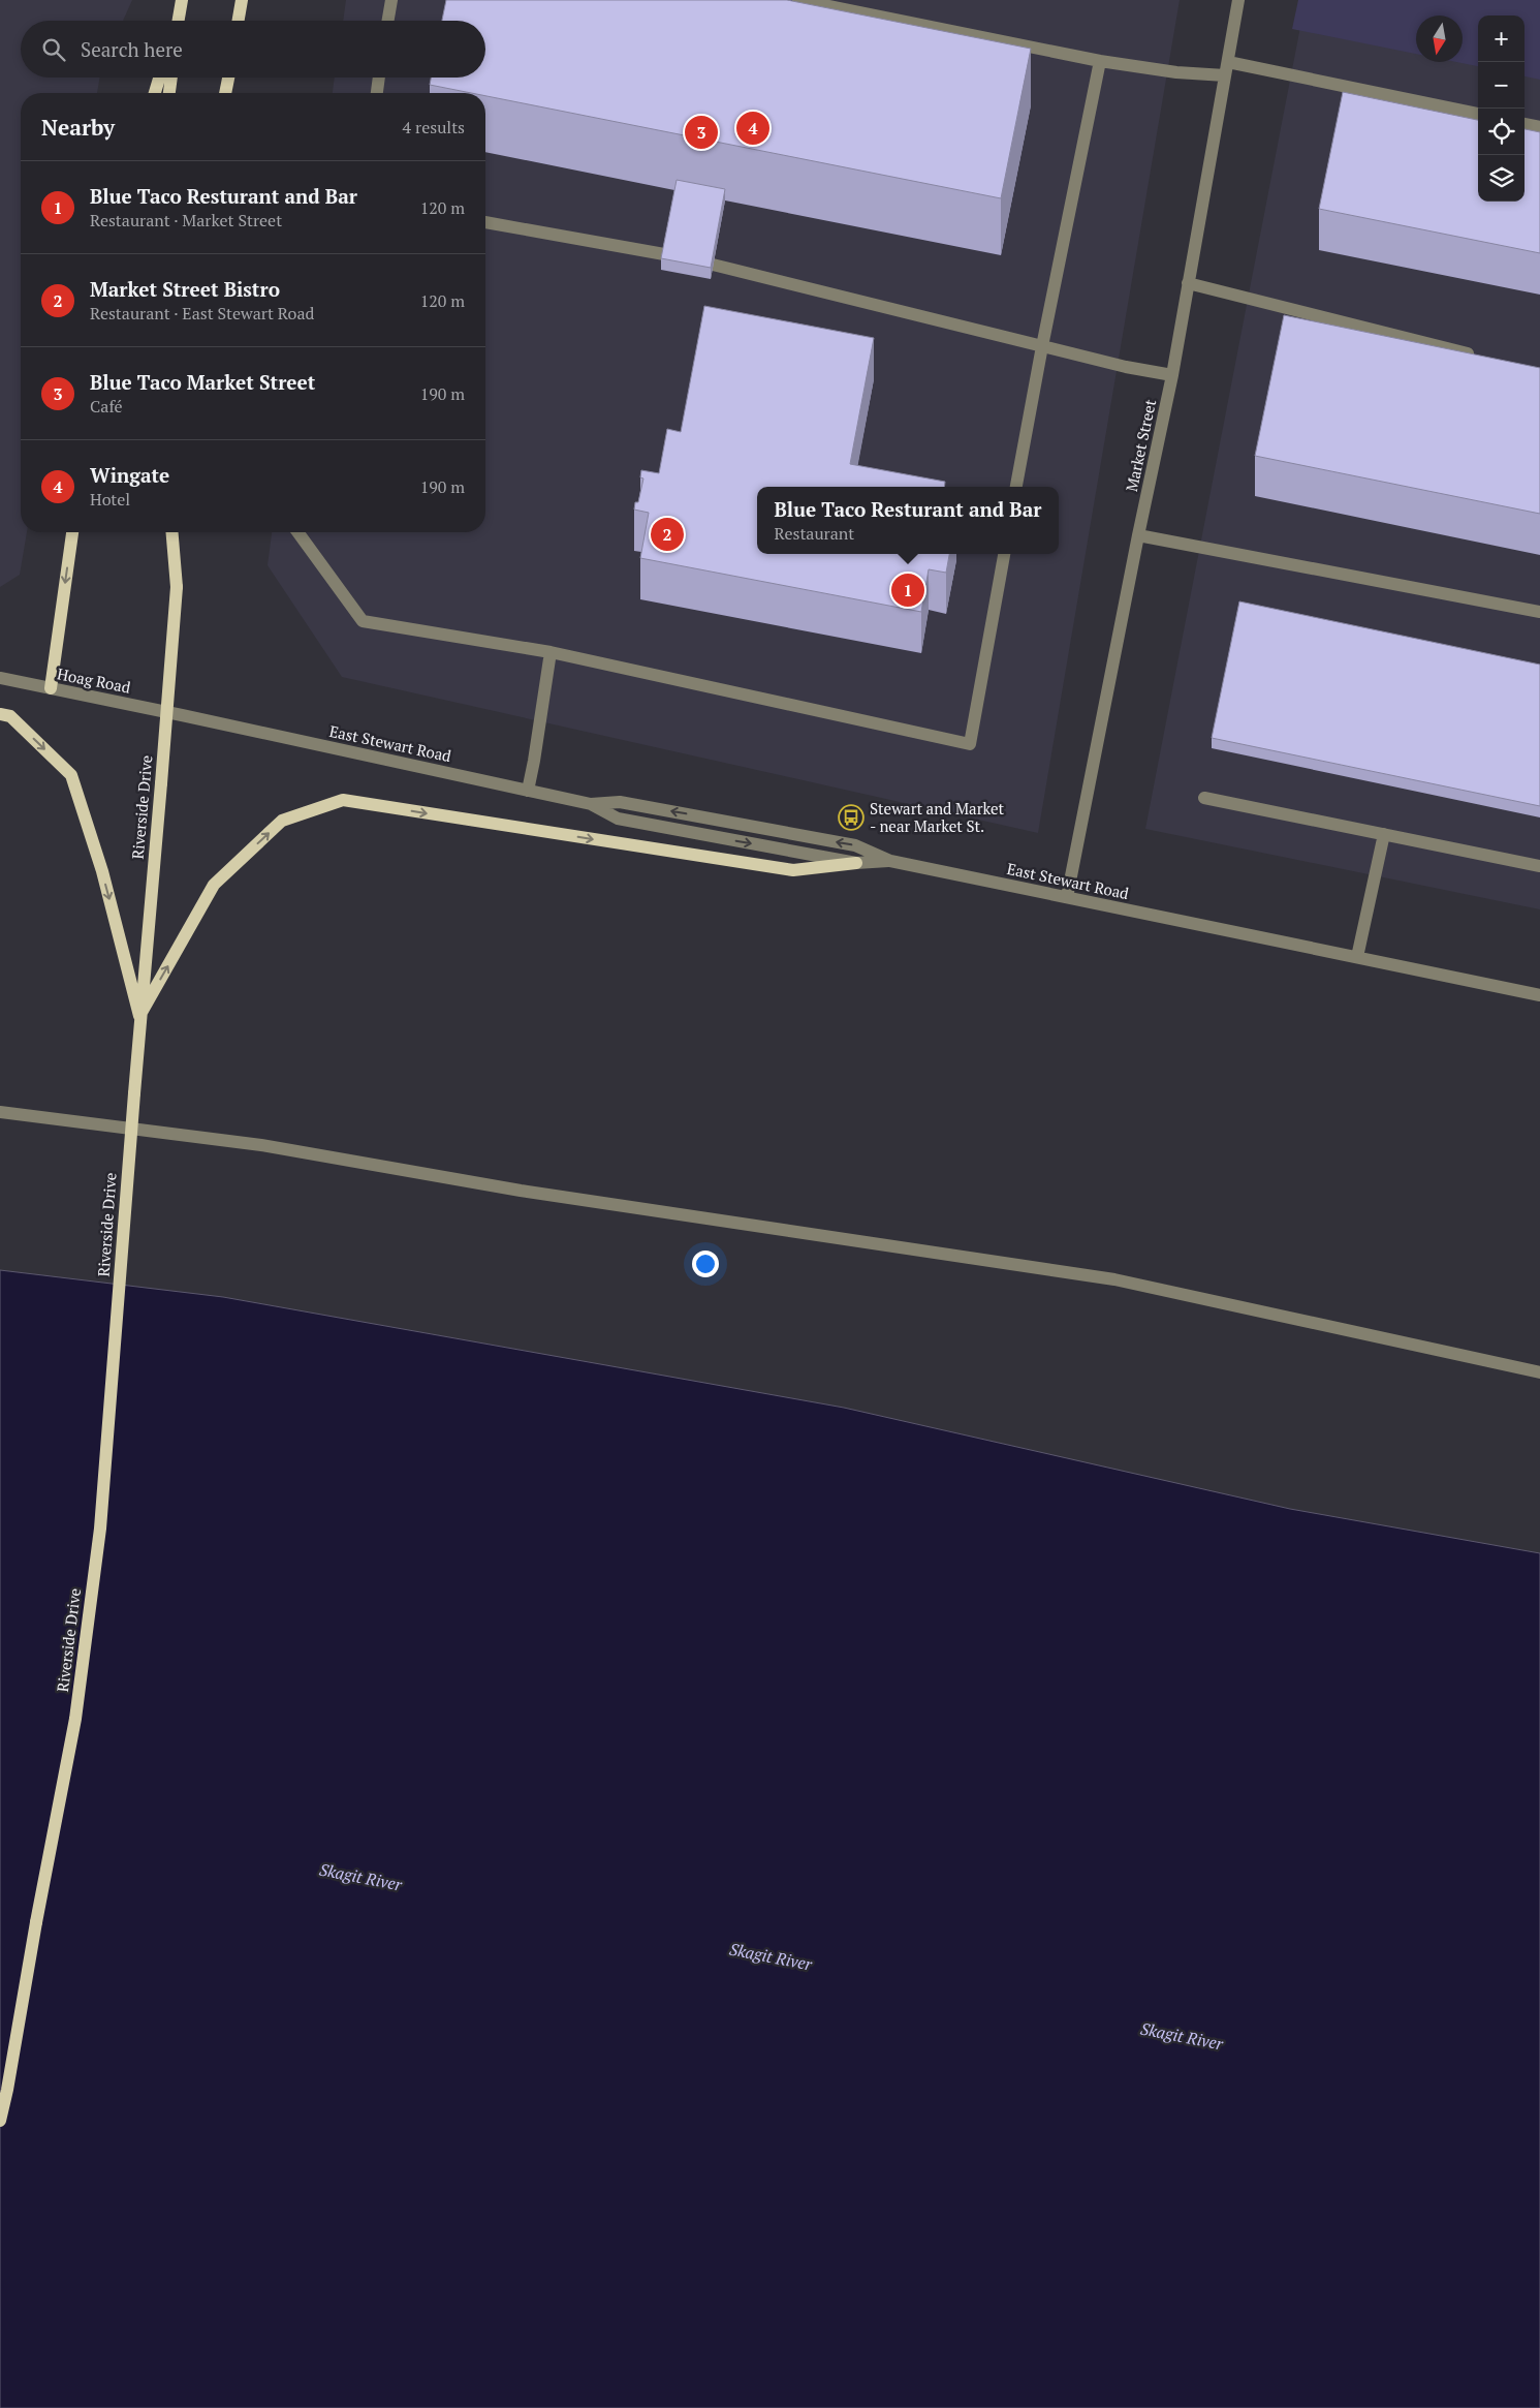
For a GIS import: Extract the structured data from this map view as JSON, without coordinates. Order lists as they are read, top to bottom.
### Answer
{
  "streets": {
    "main road": ["Riverside Drive"],
    "street": ["Market Street", "Hoag Road", "East Stewart Road"]
  },
  "crossings": [
    ["Market Street", "East Stewart Road"],
    ["Hoag Road", "East Stewart Road"]
  ],
  "water": ["Skagit River"],
  "places": {
    "bus stop": ["Stewart and Market - near Market St."]
  },
  "north": "bottom",
  "page": {
    "map_buttons": ["+", "−"],
    "search": "Search here",
    "heading": ["Nearby", "4 results"],
    "pins": [
      "4",
      "3",
      "2",
      "1"
    ],
    "list": [
      {
        "mark": "1",
        "name": "Blue Taco Resturant and Bar",
        "note": "Restaurant · Market Street",
        "value": "120 m"
      },
      {
        "mark": "2",
        "name": "Market Street Bistro",
        "note": "Restaurant · East Stewart Road",
        "value": "120 m"
      },
      {
        "mark": "3",
        "name": "Blue Taco Market Street",
        "note": "Café",
        "value": "190 m"
      },
      {
        "mark": "4",
        "name": "Wingate",
        "note": "Hotel",
        "value": "190 m"
      }
    ],
    "popup": ["Blue Taco Resturant and Bar", "Restaurant"]
  }
}
